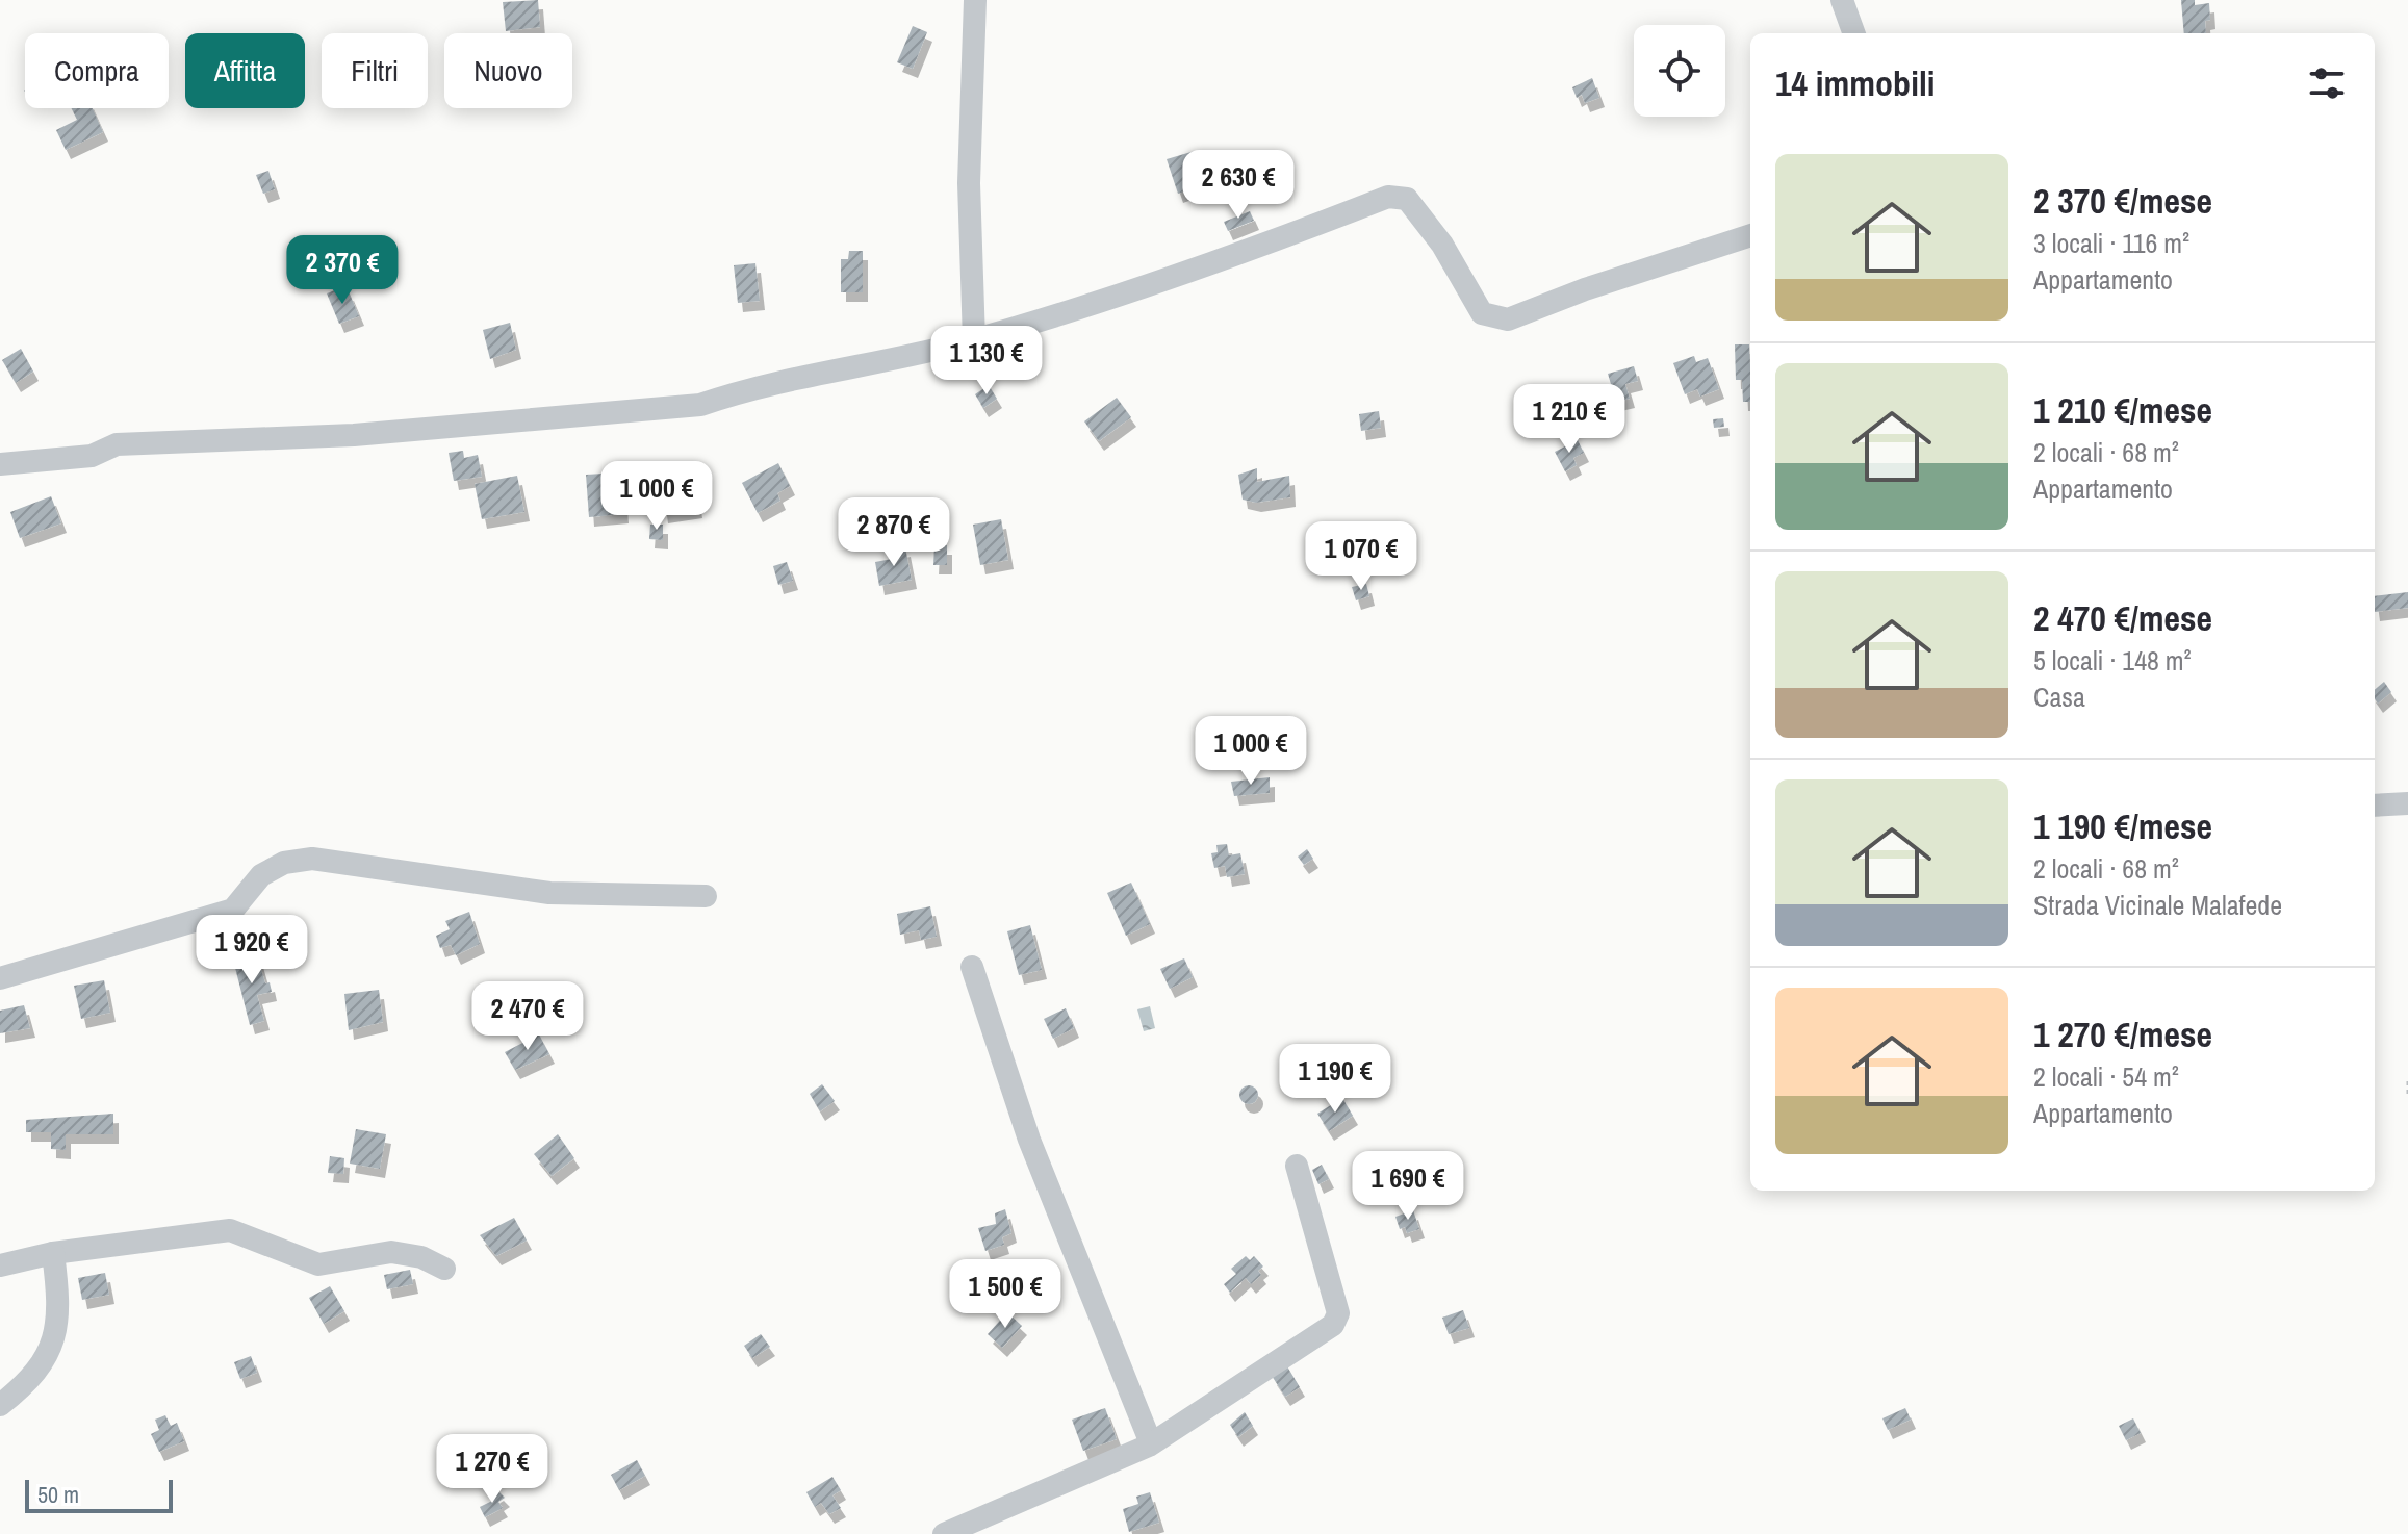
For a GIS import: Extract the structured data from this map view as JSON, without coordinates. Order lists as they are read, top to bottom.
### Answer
{
  "scale_bar": "50 m",
  "page": {
    "chip": [
      "Compra",
      "Affitta",
      "Filtri",
      "Nuovo"
    ],
    "heading": "14 immobili",
    "list": [
      {
        "name": "2 370 €/mese",
        "note": "3 locali · 116 m² · Appartamento"
      },
      {
        "name": "1 210 €/mese",
        "note": "2 locali · 68 m² · Appartamento"
      },
      {
        "name": "2 470 €/mese",
        "note": "5 locali · 148 m² · Casa"
      },
      {
        "name": "1 190 €/mese",
        "note": "2 locali · 68 m² · Strada Vicinale Malafede"
      },
      {
        "name": "1 270 €/mese",
        "note": "2 locali · 54 m² · Appartamento"
      }
    ],
    "price": [
      "2 630 €",
      "2 370 €",
      "1 130 €",
      "1 210 €",
      "1 000 €",
      "2 870 €",
      "1 070 €",
      "1 000 €",
      "1 920 €",
      "2 470 €",
      "1 190 €",
      "1 690 €",
      "1 500 €",
      "1 270 €"
    ],
    "scale": "50 m"
  }
}
